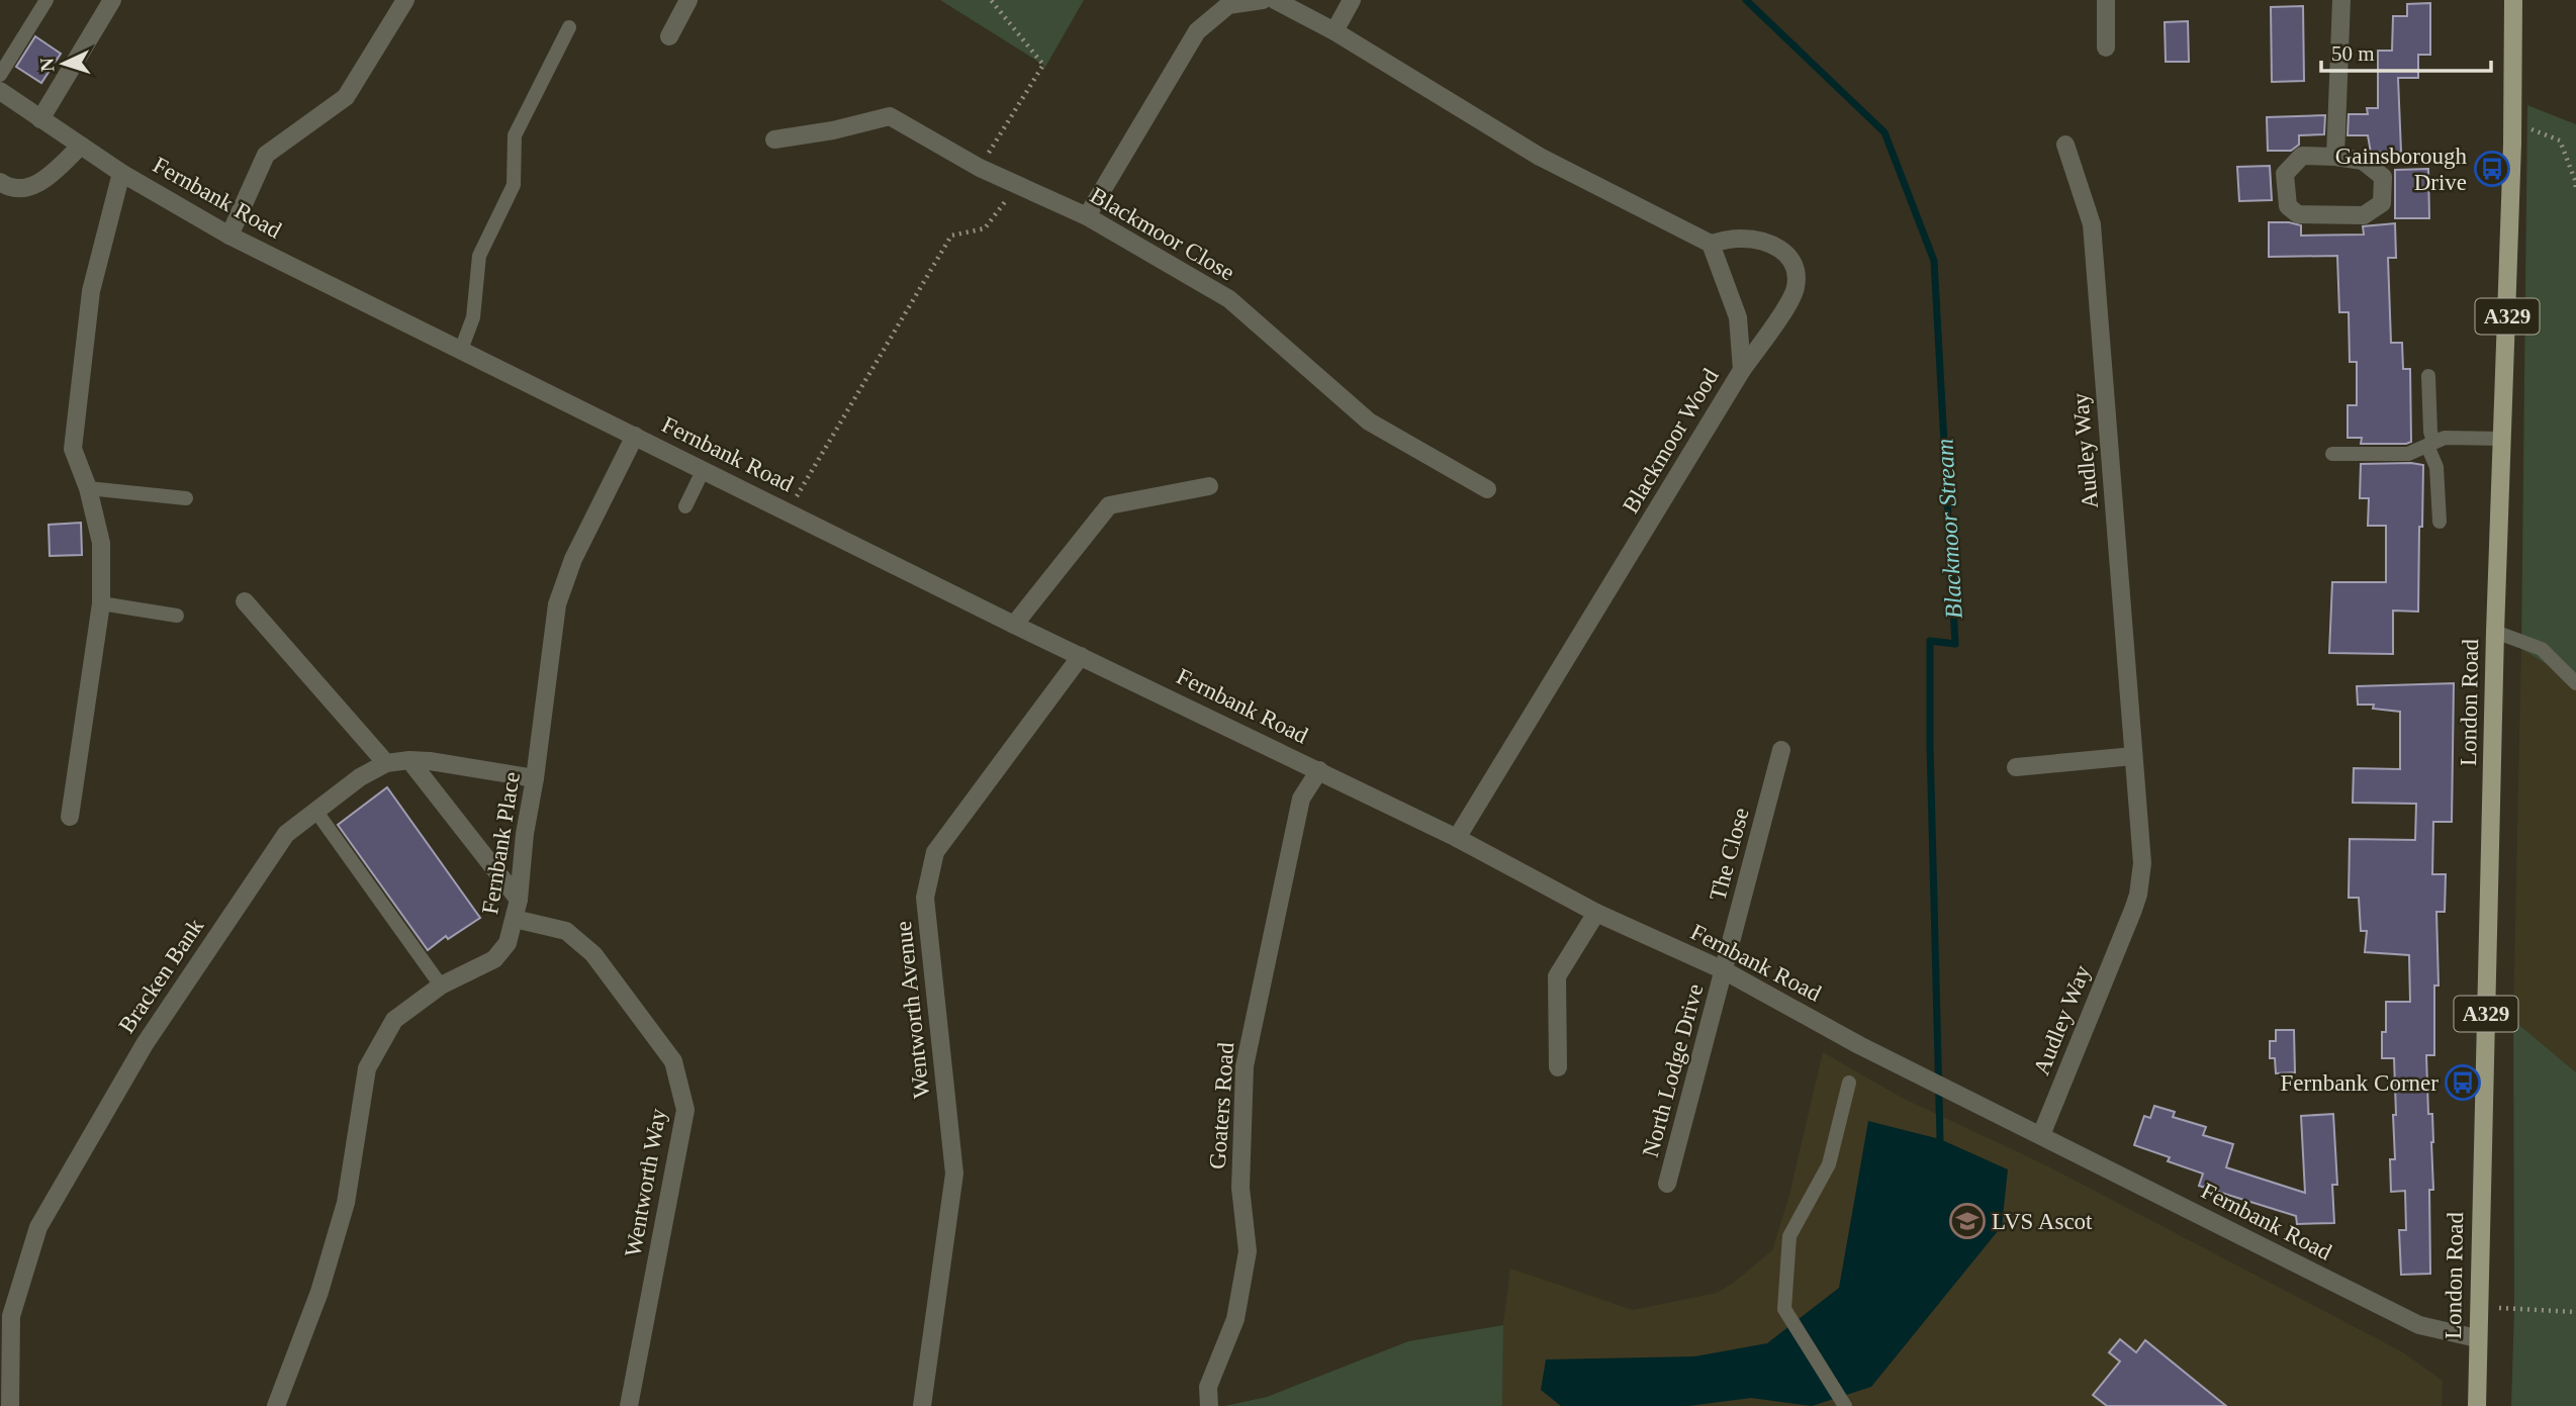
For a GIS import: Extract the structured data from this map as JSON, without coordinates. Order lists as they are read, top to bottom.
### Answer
{
  "streets": {
    "main road": ["A329", "London Road"],
    "street": [
      "Fernbank Road",
      "Blackmoor Close",
      "Blackmoor Wood",
      "Audley Way",
      "Fernbank Place",
      "The Close",
      "Bracken Bank",
      "Wentworth Avenue",
      "North Lodge Drive",
      "Goaters Road",
      "Wentworth Way"
    ]
  },
  "crossings": [
    ["Fernbank Road", "Blackmoor Wood"],
    ["Fernbank Road", "Audley Way"],
    ["Fernbank Road", "London Road"],
    ["Fernbank Road", "Fernbank Place"],
    ["Fernbank Road", "The Close"],
    ["Fernbank Road", "Wentworth Avenue"],
    ["Fernbank Road", "North Lodge Drive"],
    ["Fernbank Road", "Goaters Road"],
    ["Fernbank Place", "Bracken Bank"],
    ["Fernbank Place", "Wentworth Way"],
    ["The Close", "North Lodge Drive"]
  ],
  "water": ["Blackmoor Stream"],
  "places": {
    "bus stop": ["Gainsborough Drive", "Fernbank Corner"],
    "school or university": ["LVS Ascot"]
  },
  "scale_bar": "50 m",
  "north": "left"
}
